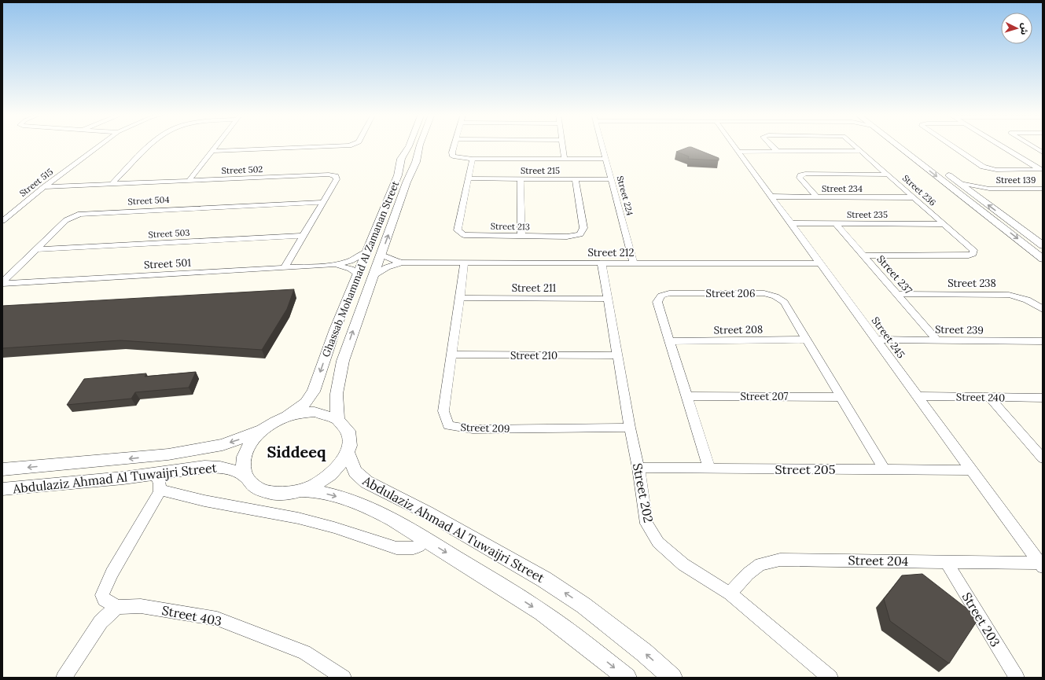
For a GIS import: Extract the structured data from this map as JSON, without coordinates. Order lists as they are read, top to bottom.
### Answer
{
  "streets": {
    "street": [
      "Street 502",
      "Street 215",
      "Street 139",
      "Street 515",
      "Street 234",
      "Street 236",
      "Street 224",
      "Street 504",
      "Street 235",
      "Street 213",
      "Street 503",
      "Street 212",
      "Street 501",
      "Ghassab Mohammad Al Zamanan Street",
      "Street 237",
      "Street 238",
      "Street 211",
      "Street 206",
      "Street 208",
      "Street 239",
      "Street 245",
      "Street 210",
      "Street 207",
      "Street 240",
      "Street 209",
      "Street 205",
      "Abdulaziz Ahmad Al Tuwaijri Street",
      "Street 202",
      "Street 204",
      "Street 403",
      "Street 203"
    ]
  },
  "crossings": [
    ["Street 502", "Street 515"],
    ["Street 502", "Street 504"],
    ["Street 502", "Street 503"],
    ["Street 502", "Street 501"],
    ["Street 215", "Street 224"],
    ["Street 215", "Street 213"],
    ["Street 234", "Street 236"],
    ["Street 234", "Street 245"],
    ["Street 236", "Street 235"],
    ["Street 236", "Street 237"],
    ["Street 224", "Street 212"],
    ["Street 504", "Street 503"],
    ["Street 504", "Street 501"],
    ["Street 235", "Street 237"],
    ["Street 235", "Street 245"],
    ["Street 212", "Ghassab Mohammad Al Zamanan Street"],
    ["Street 212", "Street 245"],
    ["Street 212", "Street 209"],
    ["Street 212", "Street 202"],
    ["Street 501", "Ghassab Mohammad Al Zamanan Street"],
    ["Ghassab Mohammad Al Zamanan Street", "Abdulaziz Ahmad Al Tuwaijri Street"],
    ["Street 237", "Street 238"],
    ["Street 237", "Street 239"],
    ["Street 211", "Street 209"],
    ["Street 211", "Street 202"],
    ["Street 206", "Street 208"],
    ["Street 206", "Street 207"],
    ["Street 206", "Street 205"],
    ["Street 239", "Street 245"],
    ["Street 245", "Street 240"],
    ["Street 245", "Street 205"],
    ["Street 245", "Street 204"],
    ["Street 210", "Street 209"],
    ["Street 210", "Street 202"],
    ["Street 209", "Street 202"],
    ["Street 205", "Street 202"],
    ["Street 202", "Street 204"],
    ["Street 204", "Street 203"]
  ],
  "districts": ["Siddeeq"],
  "north": "right"
}
